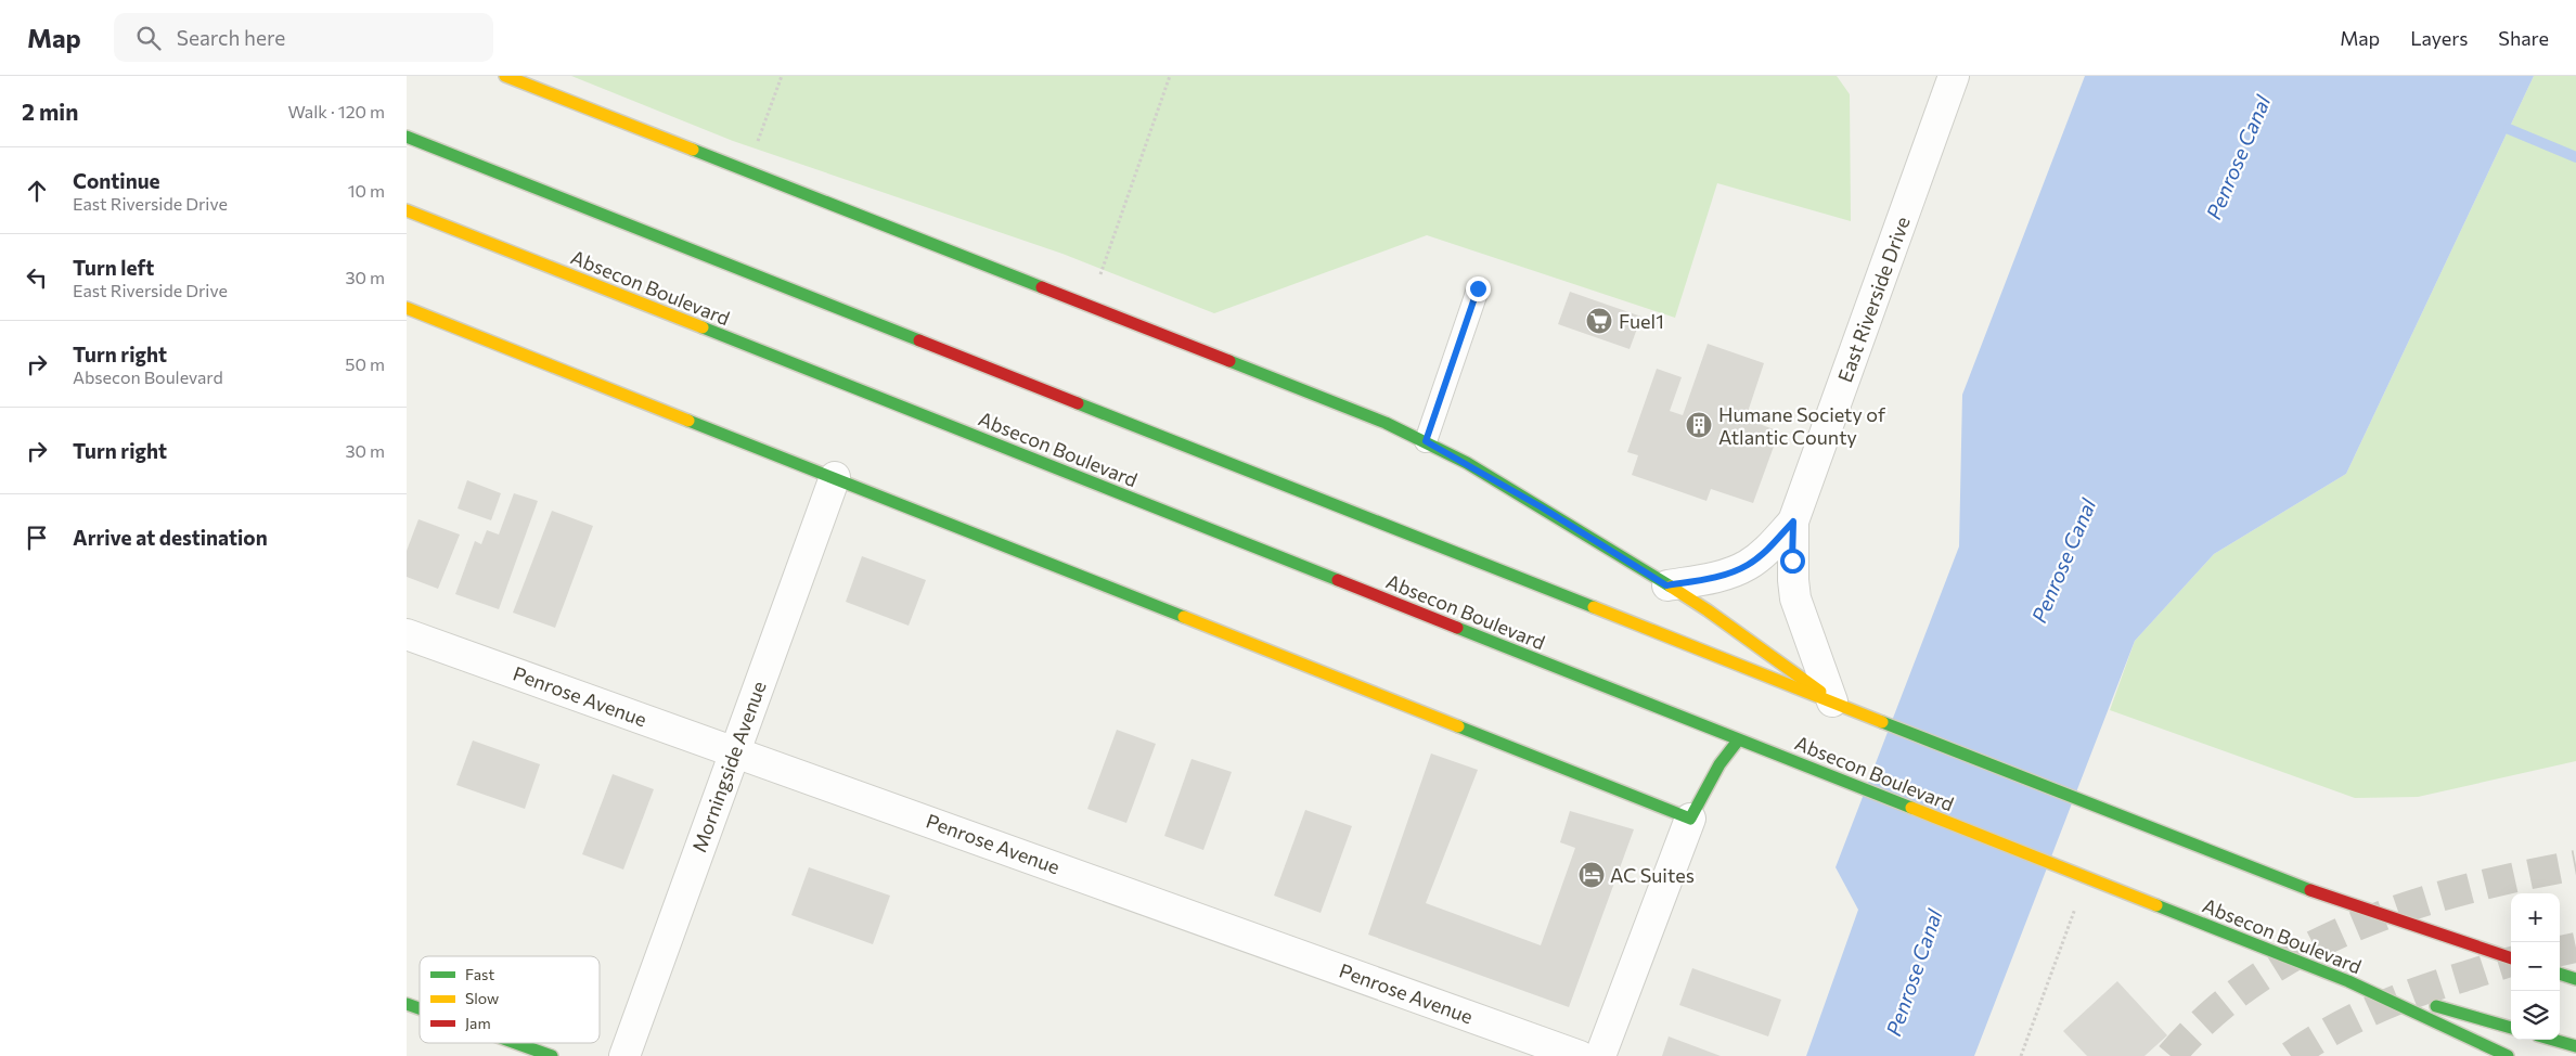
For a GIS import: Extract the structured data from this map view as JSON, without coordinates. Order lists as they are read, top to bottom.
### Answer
{
  "streets": {
    "main road": ["Absecon Boulevard"],
    "street": ["East Riverside Drive", "Penrose Avenue", "Morningside Avenue"]
  },
  "crossings": [
    ["Penrose Avenue", "Morningside Avenue"]
  ],
  "water": ["Penrose Canal"],
  "places": {
    "supermarket": ["Fuel1"],
    "building": ["Humane Society of Atlantic County"],
    "hotel": ["AC Suites"]
  },
  "legend": ["Fast", "Slow", "Jam"],
  "page": {
    "header": "Map",
    "search": "Search here",
    "nav": ["Map", "Layers", "Share"],
    "heading": ["2 min", "Walk · 120 m"],
    "list": [
      ["Continue", "East Riverside Drive", "10 m"],
      ["Turn left", "East Riverside Drive", "30 m"],
      ["Turn right", "Absecon Boulevard", "50 m"],
      ["Turn right", "30 m"],
      "Arrive at destination"
    ],
    "map_buttons": ["+", "−"]
  }
}
